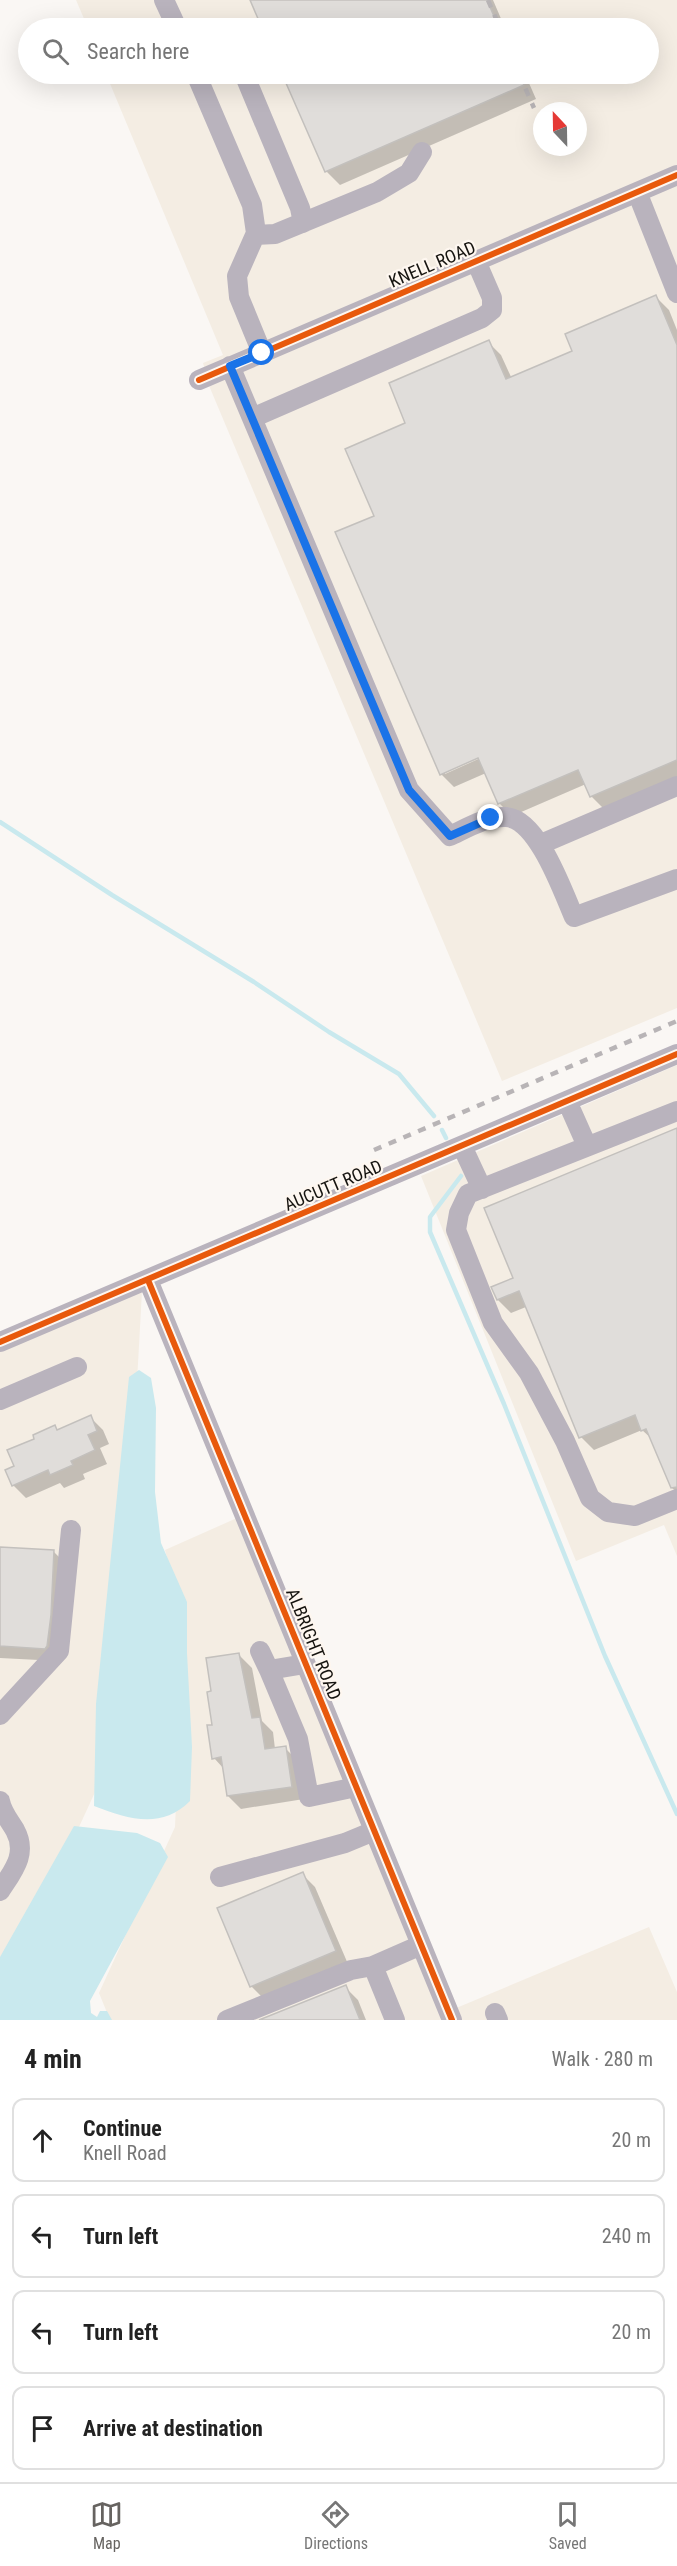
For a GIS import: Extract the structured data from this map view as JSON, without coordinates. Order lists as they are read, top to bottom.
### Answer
{
  "streets": {
    "street": ["KNELL ROAD", "AUCUTT ROAD", "ALBRIGHT ROAD"]
  },
  "crossings": [
    ["AUCUTT ROAD", "ALBRIGHT ROAD"]
  ],
  "north": "top",
  "page": {
    "search": "Search here",
    "heading": ["4 min", "Walk · 280 m"],
    "list": [
      ["Continue", "Knell Road", "20 m"],
      ["Turn left", "240 m"],
      ["Turn left", "20 m"],
      "Arrive at destination"
    ],
    "nav": ["Map", "Directions", "Saved"]
  }
}
